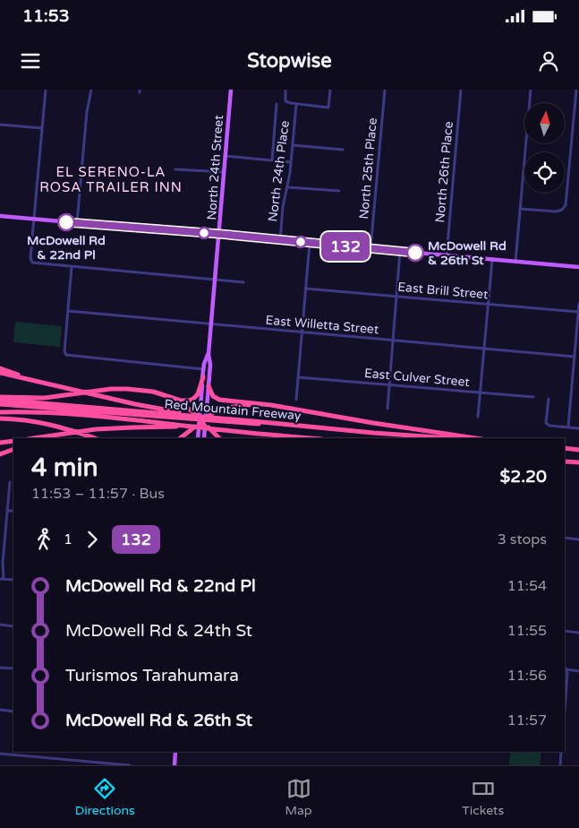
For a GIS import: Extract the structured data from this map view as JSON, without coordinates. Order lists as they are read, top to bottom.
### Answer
{
  "streets": {
    "highway": ["Red Mountain Freeway"],
    "main road": ["North 24th Street"],
    "street": [
      "North 25th Place",
      "North 24th Place",
      "North 26th Place",
      "East Brill Street",
      "East Willetta Street",
      "East Culver Street"
    ]
  },
  "crossings": [
    ["North 24th Street", "East Willetta Street"],
    ["North 24th Street", "Red Mountain Freeway"]
  ],
  "districts": ["EL SERENO-LA ROSA TRAILER INN"],
  "places": ["McDowell Rd & 22nd Pl", "McDowell Rd & 26th St"],
  "lines": ["bus line 132"],
  "north": "top",
  "page": {
    "status": "11:53",
    "header": "Stopwise",
    "on_map": "132",
    "heading": ["4 min", "11:53 – 11:57 · Bus", "$2.20"],
    "legs": ["1", "132", "3 stops"],
    "list": [
      {
        "name": "McDowell Rd & 22nd Pl",
        "value": "11:54"
      },
      {
        "name": "McDowell Rd & 24th St",
        "value": "11:55"
      },
      {
        "name": "Turismos Tarahumara",
        "value": "11:56"
      },
      {
        "name": "McDowell Rd & 26th St",
        "value": "11:57"
      }
    ],
    "tabs": ["Directions", "Map", "Tickets"]
  }
}
